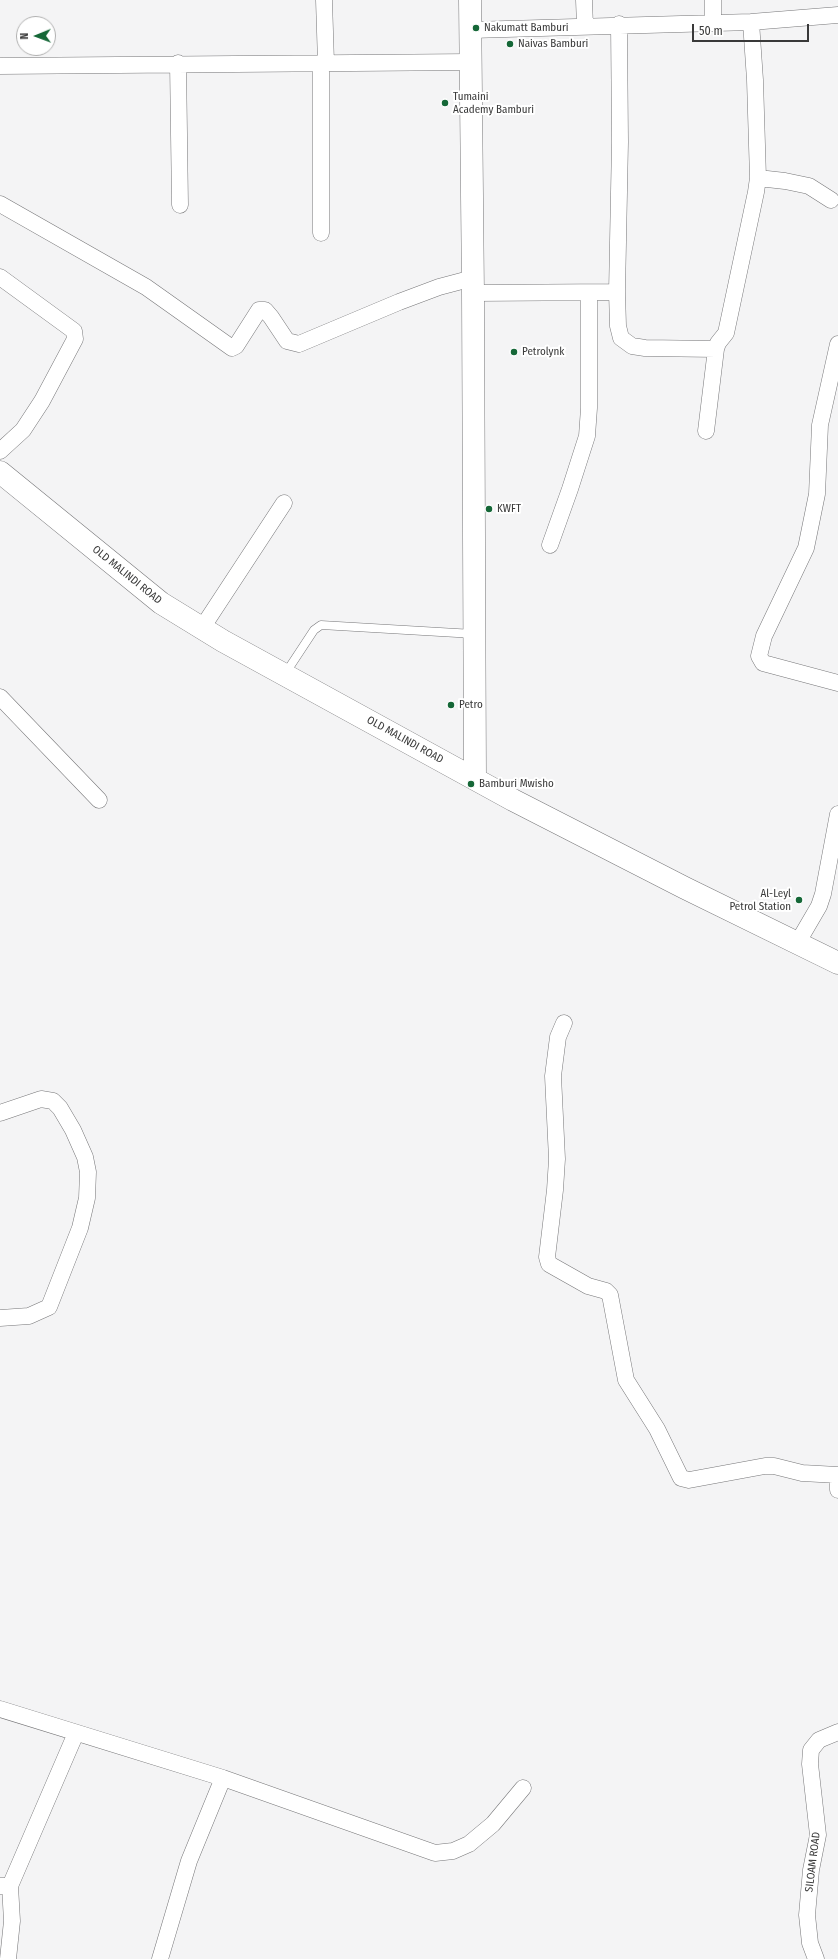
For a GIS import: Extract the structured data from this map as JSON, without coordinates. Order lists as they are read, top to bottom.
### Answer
{
  "streets": {
    "main road": ["OLD MALINDI ROAD"],
    "street": ["SILOAM ROAD"]
  },
  "places": [
    "Nakumatt Bamburi",
    "Naivas Bamburi",
    "Tumaini Academy Bamburi",
    "Petrolynk",
    "KWFT",
    "Petro",
    "Bamburi Mwisho",
    "Al-Leyl Petrol Station"
  ],
  "scale_bar": "50 m",
  "north": "left"
}
